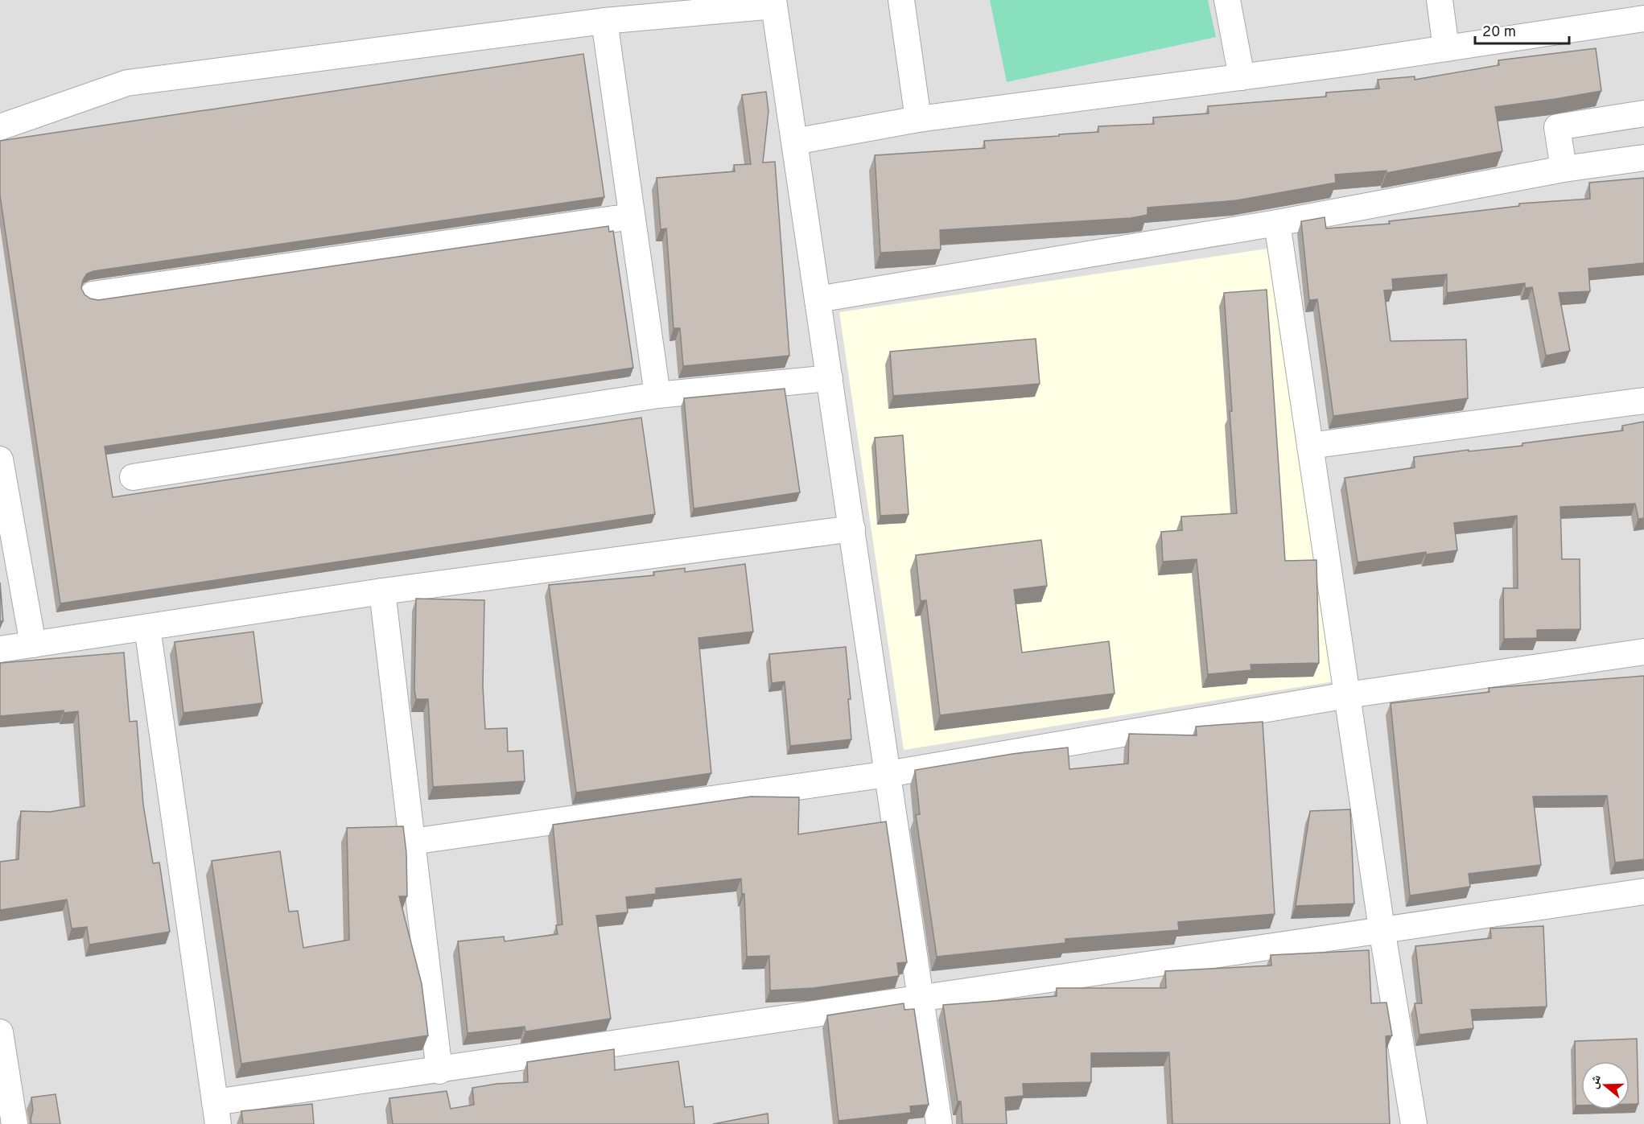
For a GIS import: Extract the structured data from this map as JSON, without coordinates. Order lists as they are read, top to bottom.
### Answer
{
  "scale_bar": "20 m",
  "north": "left"
}
